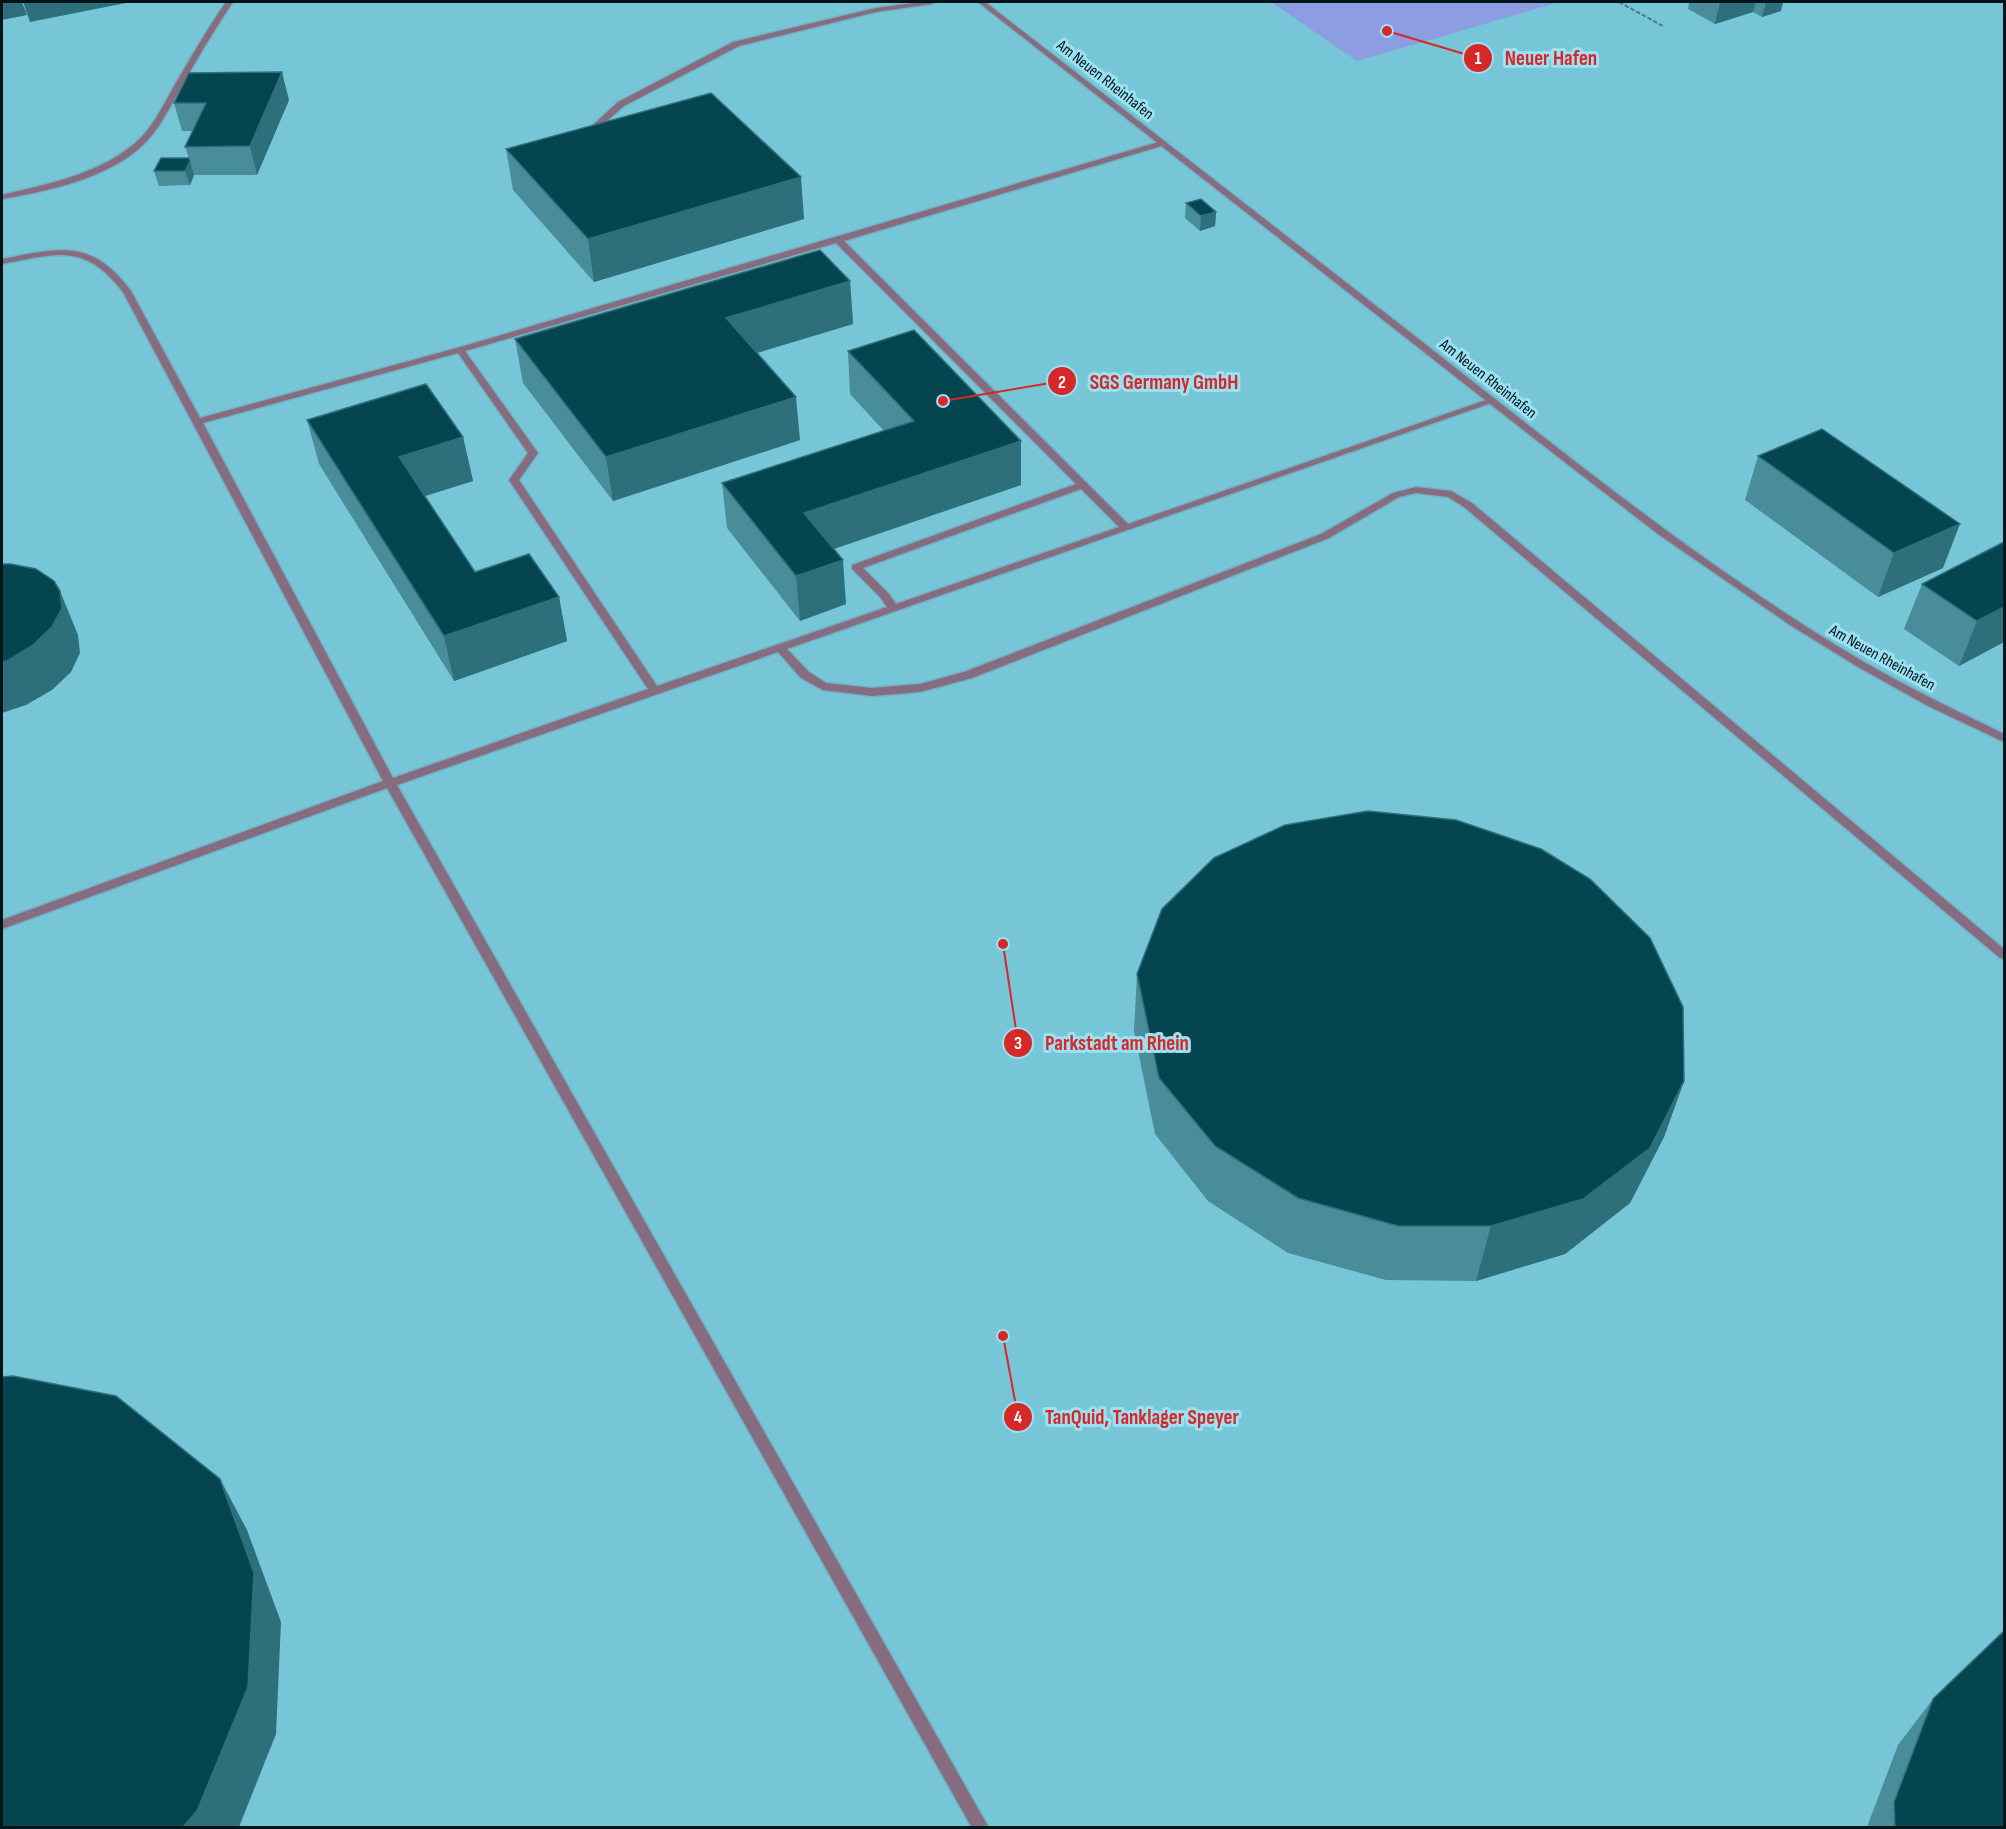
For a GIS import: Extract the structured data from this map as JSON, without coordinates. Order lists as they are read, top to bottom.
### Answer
{
  "streets": {
    "street": ["Am Neuen Rheinhafen"]
  },
  "places": [
    "Neuer Hafen",
    "SGS Germany GmbH",
    "Parkstadt am Rhein",
    "TanQuid, Tanklager Speyer"
  ]
}
